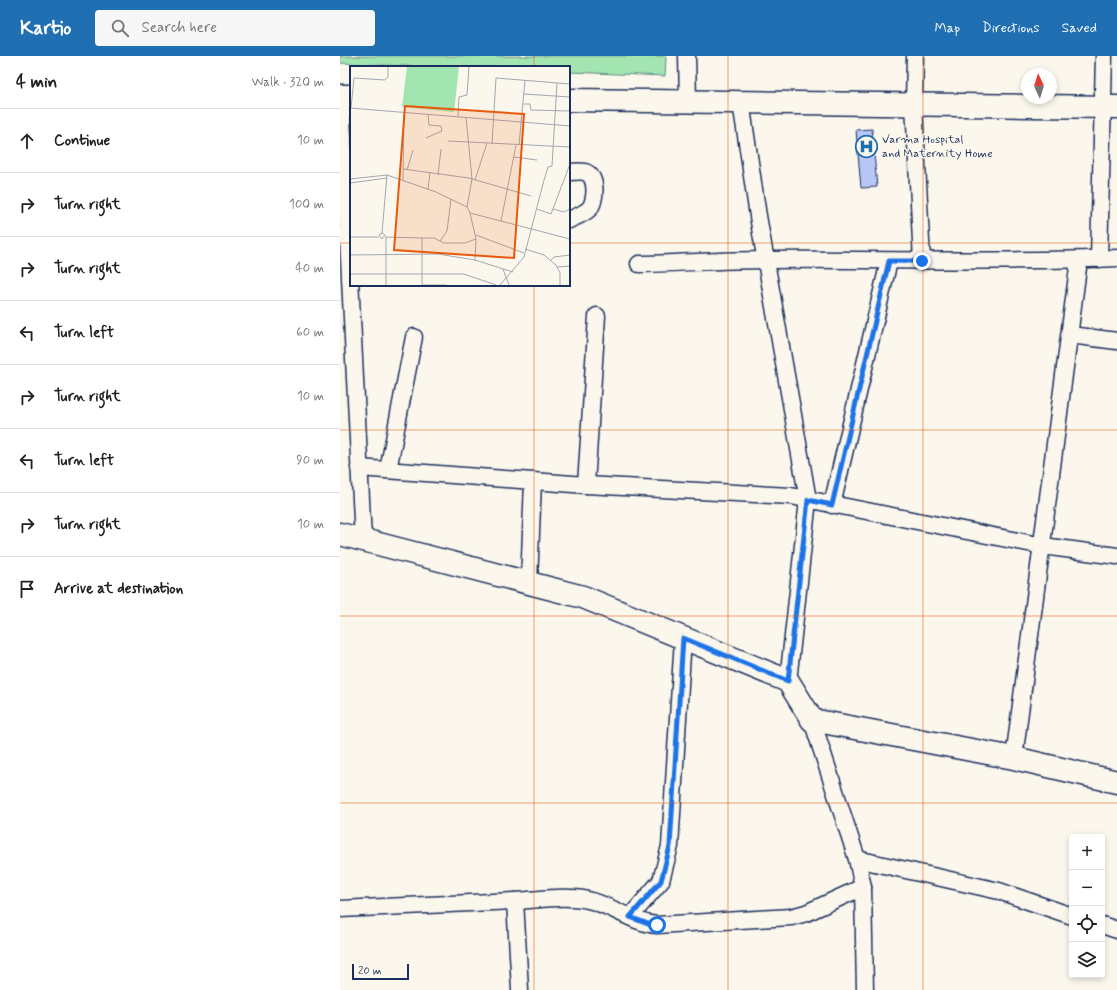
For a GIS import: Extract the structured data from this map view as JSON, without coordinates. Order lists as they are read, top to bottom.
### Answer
{
  "places": {
    "hospital": ["Varma Hospital and Maternity Home"]
  },
  "scale_bar": "20 m",
  "north": "top",
  "page": {
    "header": "Kartio",
    "search": "Search here",
    "nav": ["Map", "Directions", "Saved"],
    "heading": ["4 min", "Walk · 320 m"],
    "list": [
      ["Continue", "10 m"],
      ["Turn right", "100 m"],
      ["Turn right", "40 m"],
      ["Turn left", "60 m"],
      ["Turn right", "10 m"],
      ["Turn left", "90 m"],
      ["Turn right", "10 m"],
      "Arrive at destination"
    ],
    "map_buttons": ["+", "−"],
    "scale": "20 m"
  }
}
